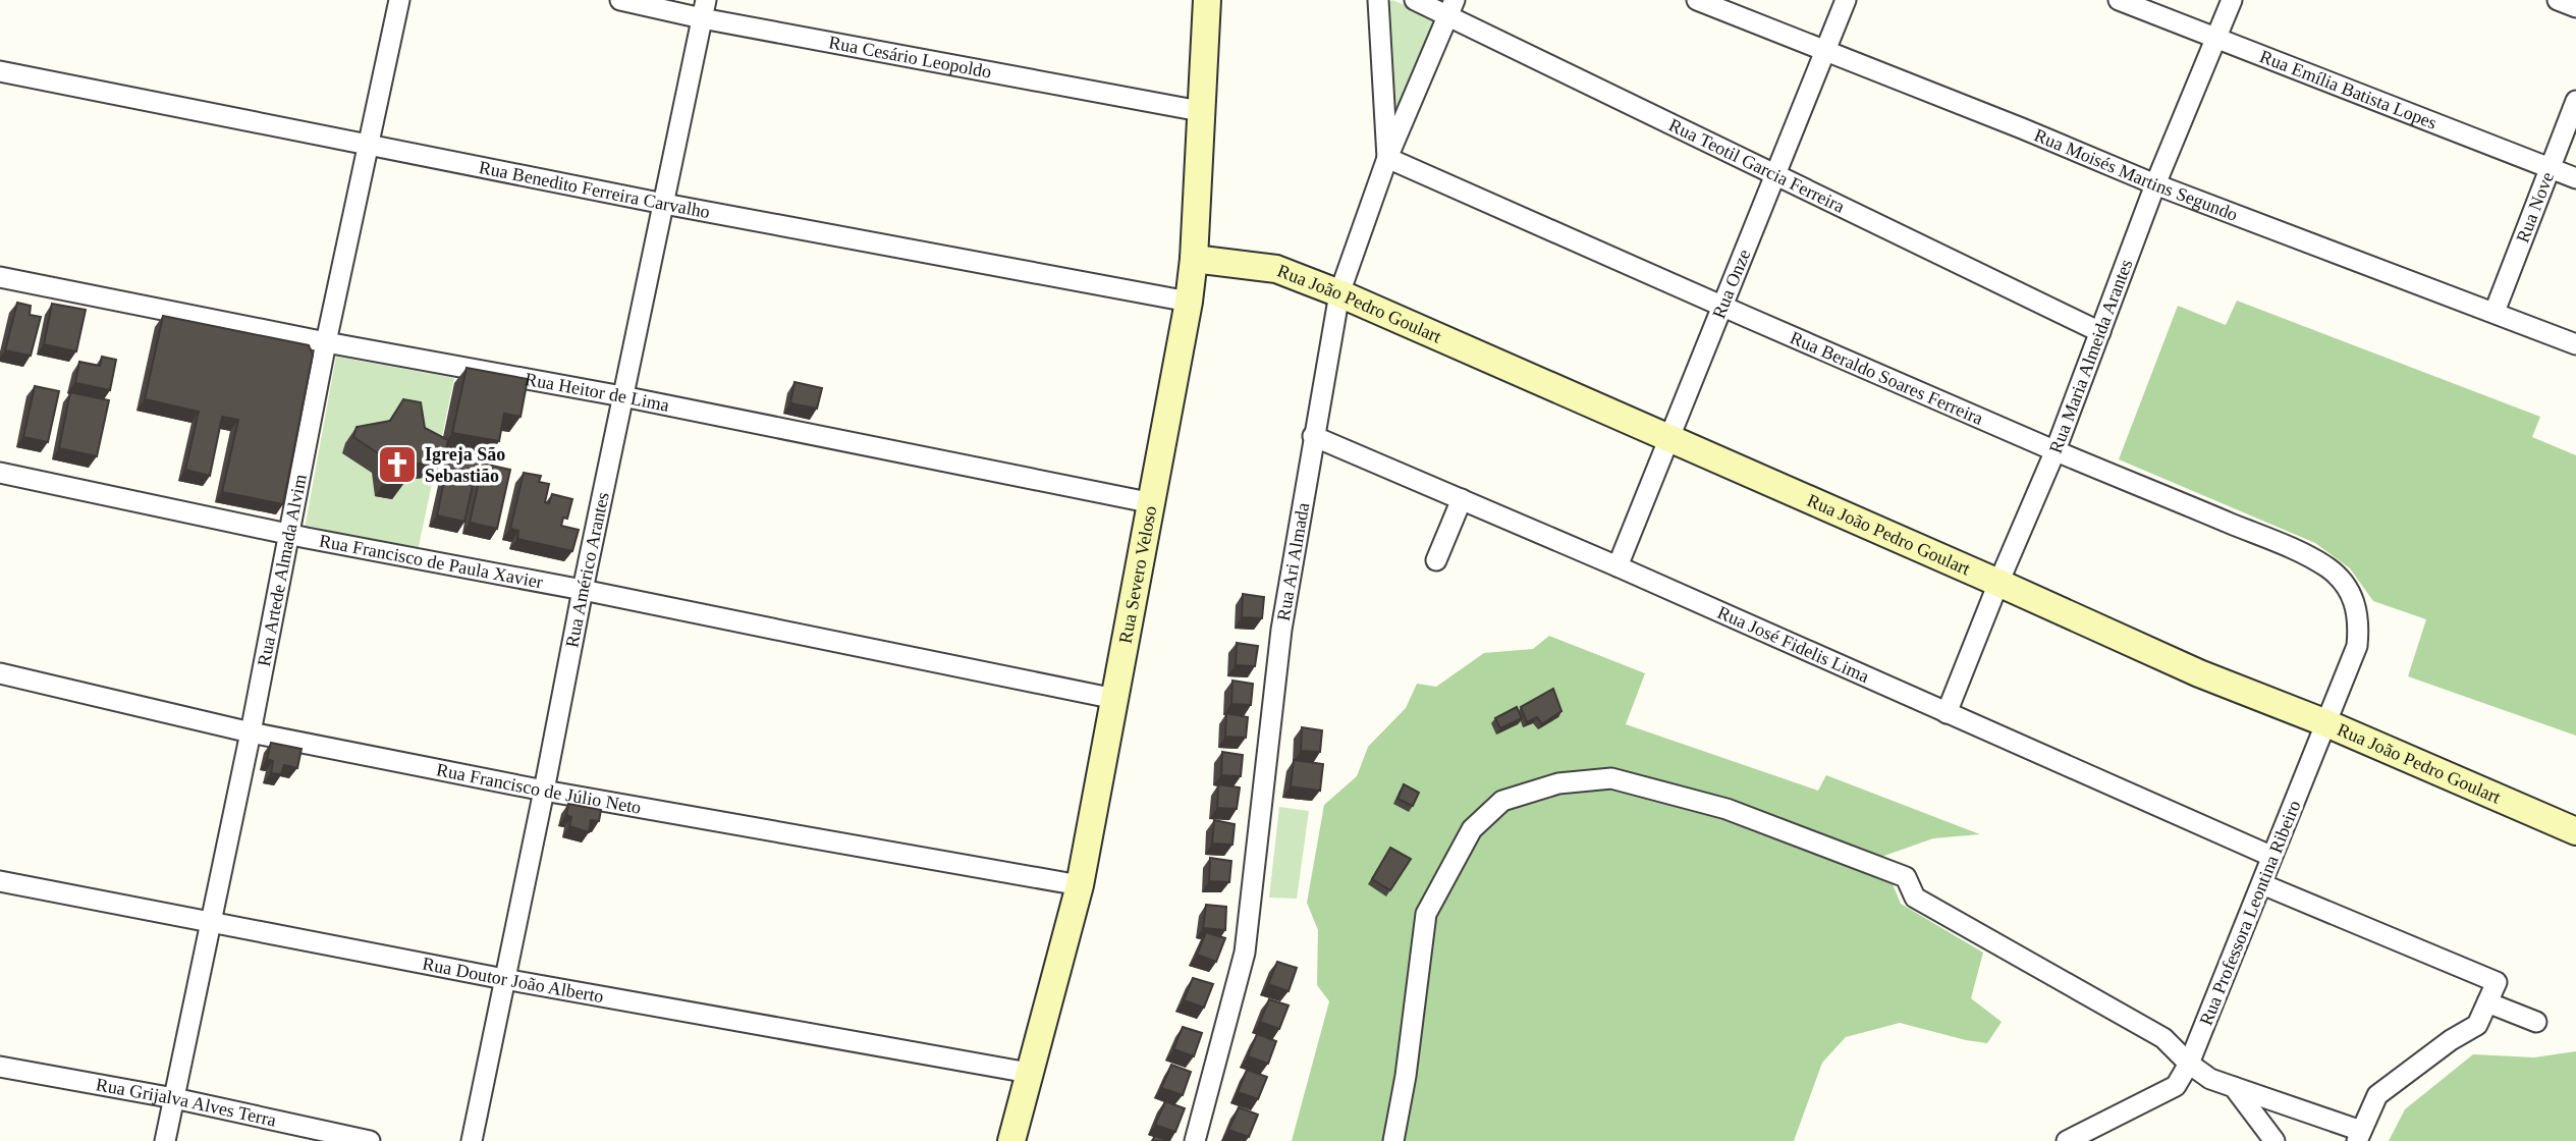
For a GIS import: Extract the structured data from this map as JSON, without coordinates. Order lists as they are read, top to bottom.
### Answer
{
  "streets": {
    "street": [
      "Rua Cesário Leopoldo",
      "Rua Emília Batista Lopes",
      "Rua Teotil Garcia Ferreira",
      "Rua Moisés Martins Segundo",
      "Rua Benedito Ferreira Carvalho",
      "Rua Nove",
      "Rua Onze",
      "Rua João Pedro Goulart",
      "Rua Maria Almeida Arantes",
      "Rua Beraldo Soares Ferreira",
      "Rua Heitor de Lima",
      "Rua Francisco de Paula Xavier",
      "Rua Ari Almada",
      "Rua Artede Almada Alvim",
      "Rua Américo Arantes",
      "Rua Severo Veloso",
      "Rua José Fidelis Lima",
      "Rua Francisco de Júlio Neto",
      "Rua Professora Leontina Ribeiro",
      "Rua Doutor João Alberto",
      "Rua Grijalva Alves Terra"
    ]
  },
  "crossings": [
    ["Rua Cesário Leopoldo", "Rua Américo Arantes"],
    ["Rua Cesário Leopoldo", "Rua Severo Veloso"],
    ["Rua Emília Batista Lopes", "Rua Nove"],
    ["Rua Emília Batista Lopes", "Rua Maria Almeida Arantes"],
    ["Rua Teotil Garcia Ferreira", "Rua Onze"],
    ["Rua Teotil Garcia Ferreira", "Rua Maria Almeida Arantes"],
    ["Rua Teotil Garcia Ferreira", "Rua Ari Almada"],
    ["Rua Moisés Martins Segundo", "Rua Nove"],
    ["Rua Moisés Martins Segundo", "Rua Onze"],
    ["Rua Moisés Martins Segundo", "Rua Maria Almeida Arantes"],
    ["Rua Benedito Ferreira Carvalho", "Rua Artede Almada Alvim"],
    ["Rua Benedito Ferreira Carvalho", "Rua Américo Arantes"],
    ["Rua Benedito Ferreira Carvalho", "Rua Severo Veloso"],
    ["Rua Onze", "Rua João Pedro Goulart"],
    ["Rua Onze", "Rua Beraldo Soares Ferreira"],
    ["Rua Onze", "Rua José Fidelis Lima"],
    ["Rua João Pedro Goulart", "Rua Maria Almeida Arantes"],
    ["Rua João Pedro Goulart", "Rua Ari Almada"],
    ["Rua João Pedro Goulart", "Rua Severo Veloso"],
    ["Rua João Pedro Goulart", "Rua Professora Leontina Ribeiro"],
    ["Rua Maria Almeida Arantes", "Rua Beraldo Soares Ferreira"],
    ["Rua Maria Almeida Arantes", "Rua José Fidelis Lima"],
    ["Rua Beraldo Soares Ferreira", "Rua Ari Almada"],
    ["Rua Beraldo Soares Ferreira", "Rua Professora Leontina Ribeiro"],
    ["Rua Heitor de Lima", "Rua Artede Almada Alvim"],
    ["Rua Heitor de Lima", "Rua Américo Arantes"],
    ["Rua Heitor de Lima", "Rua Severo Veloso"],
    ["Rua Francisco de Paula Xavier", "Rua Artede Almada Alvim"],
    ["Rua Francisco de Paula Xavier", "Rua Américo Arantes"],
    ["Rua Francisco de Paula Xavier", "Rua Severo Veloso"],
    ["Rua Ari Almada", "Rua José Fidelis Lima"],
    ["Rua Artede Almada Alvim", "Rua Francisco de Júlio Neto"],
    ["Rua Artede Almada Alvim", "Rua Doutor João Alberto"],
    ["Rua Artede Almada Alvim", "Rua Grijalva Alves Terra"],
    ["Rua Américo Arantes", "Rua Francisco de Júlio Neto"],
    ["Rua Américo Arantes", "Rua Doutor João Alberto"],
    ["Rua Severo Veloso", "Rua Francisco de Júlio Neto"],
    ["Rua Severo Veloso", "Rua Doutor João Alberto"],
    ["Rua José Fidelis Lima", "Rua Professora Leontina Ribeiro"]
  ],
  "places": {
    "church": ["Igreja São Sebastião"]
  }
}
